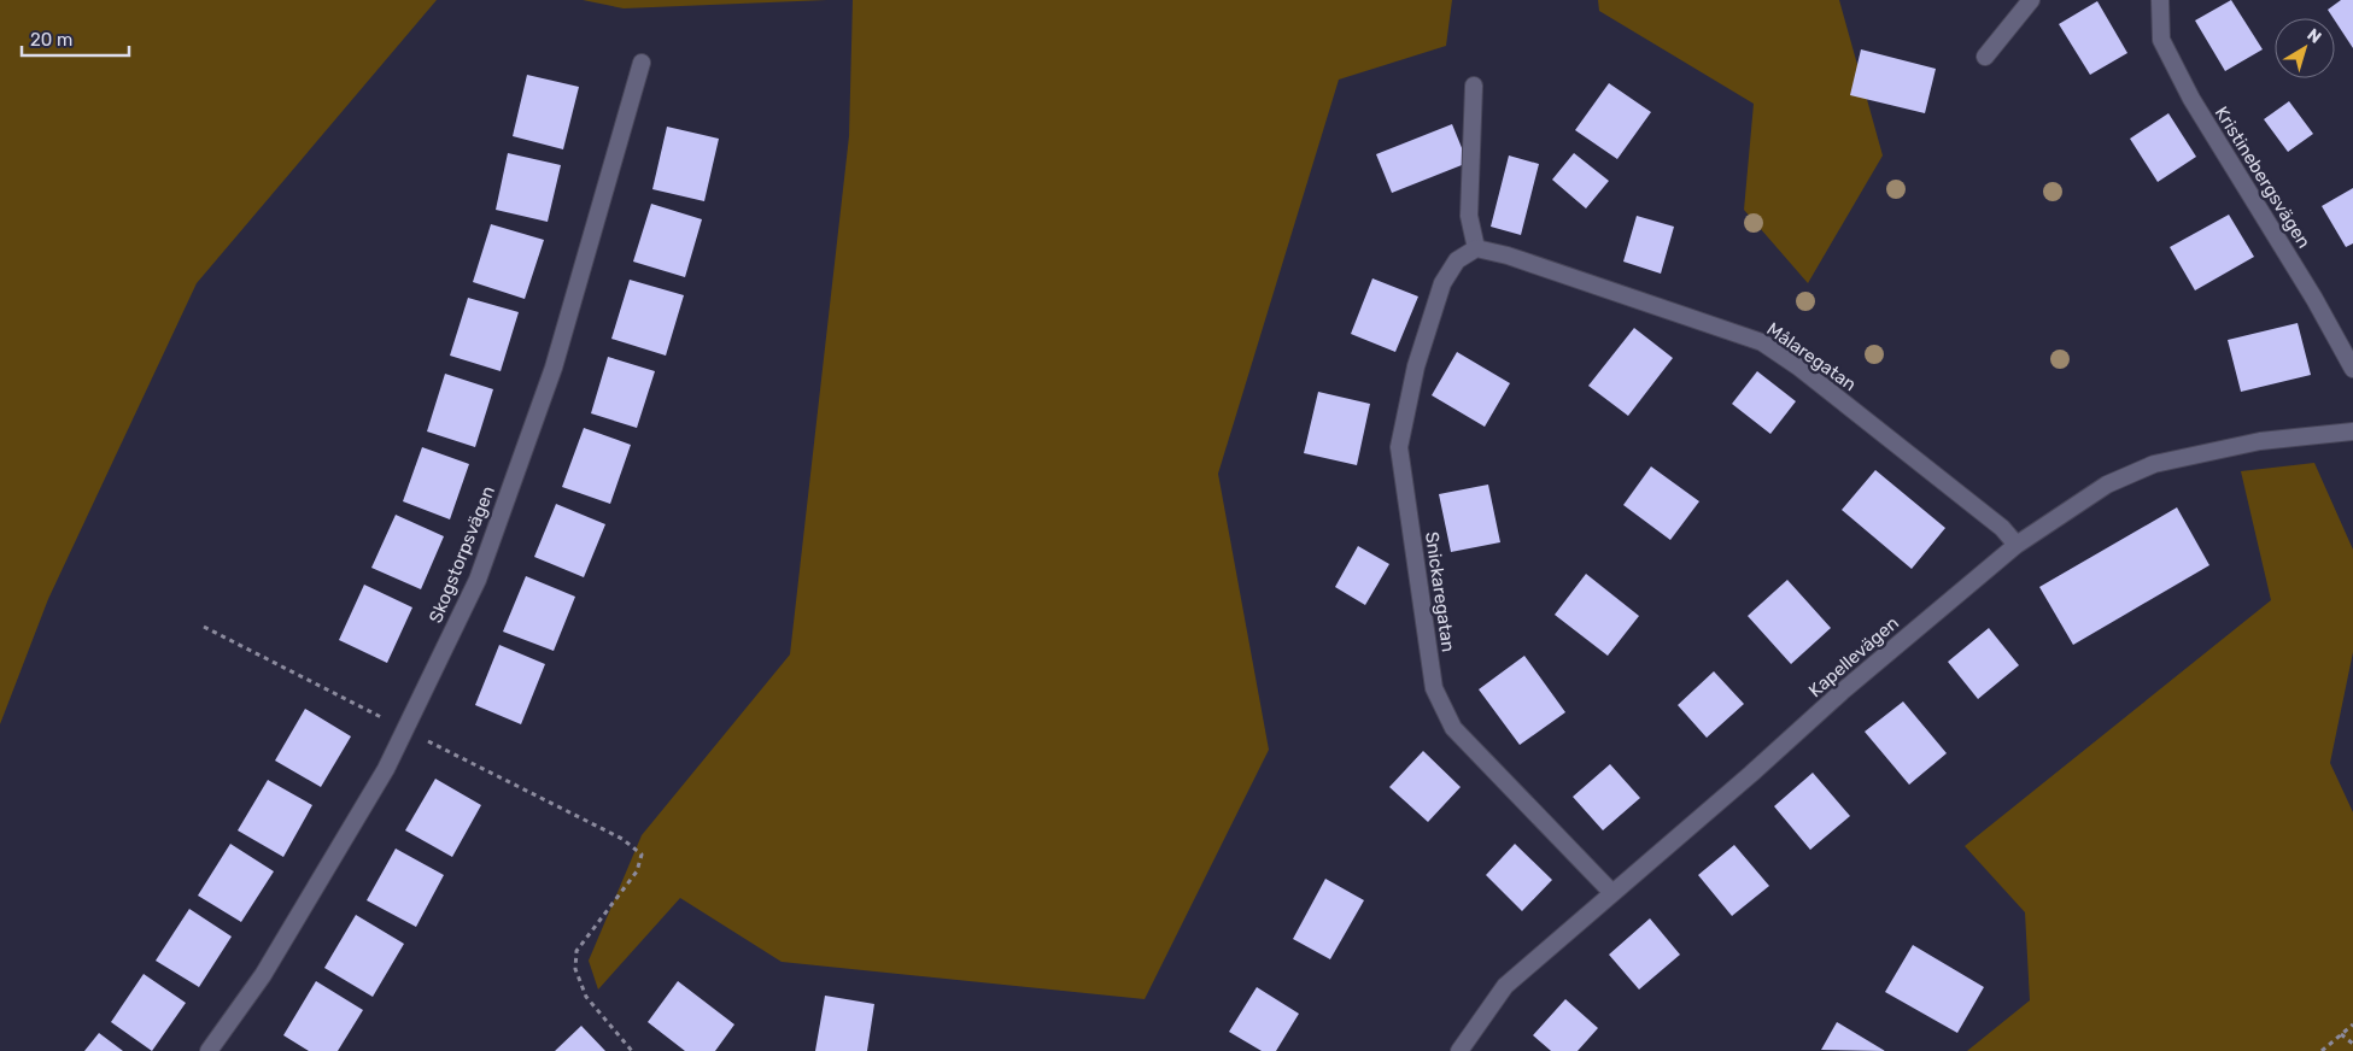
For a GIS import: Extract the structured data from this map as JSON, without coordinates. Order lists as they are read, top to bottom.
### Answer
{
  "streets": {
    "street": [
      "Kristinebergsvägen",
      "Målaregatan",
      "Skogstorpsvägen",
      "Snickaregatan",
      "Kapellevägen"
    ]
  },
  "crossings": [
    ["Målaregatan", "Snickaregatan"],
    ["Målaregatan", "Kapellevägen"],
    ["Snickaregatan", "Kapellevägen"]
  ],
  "scale_bar": "20 m",
  "north": "top right"
}
